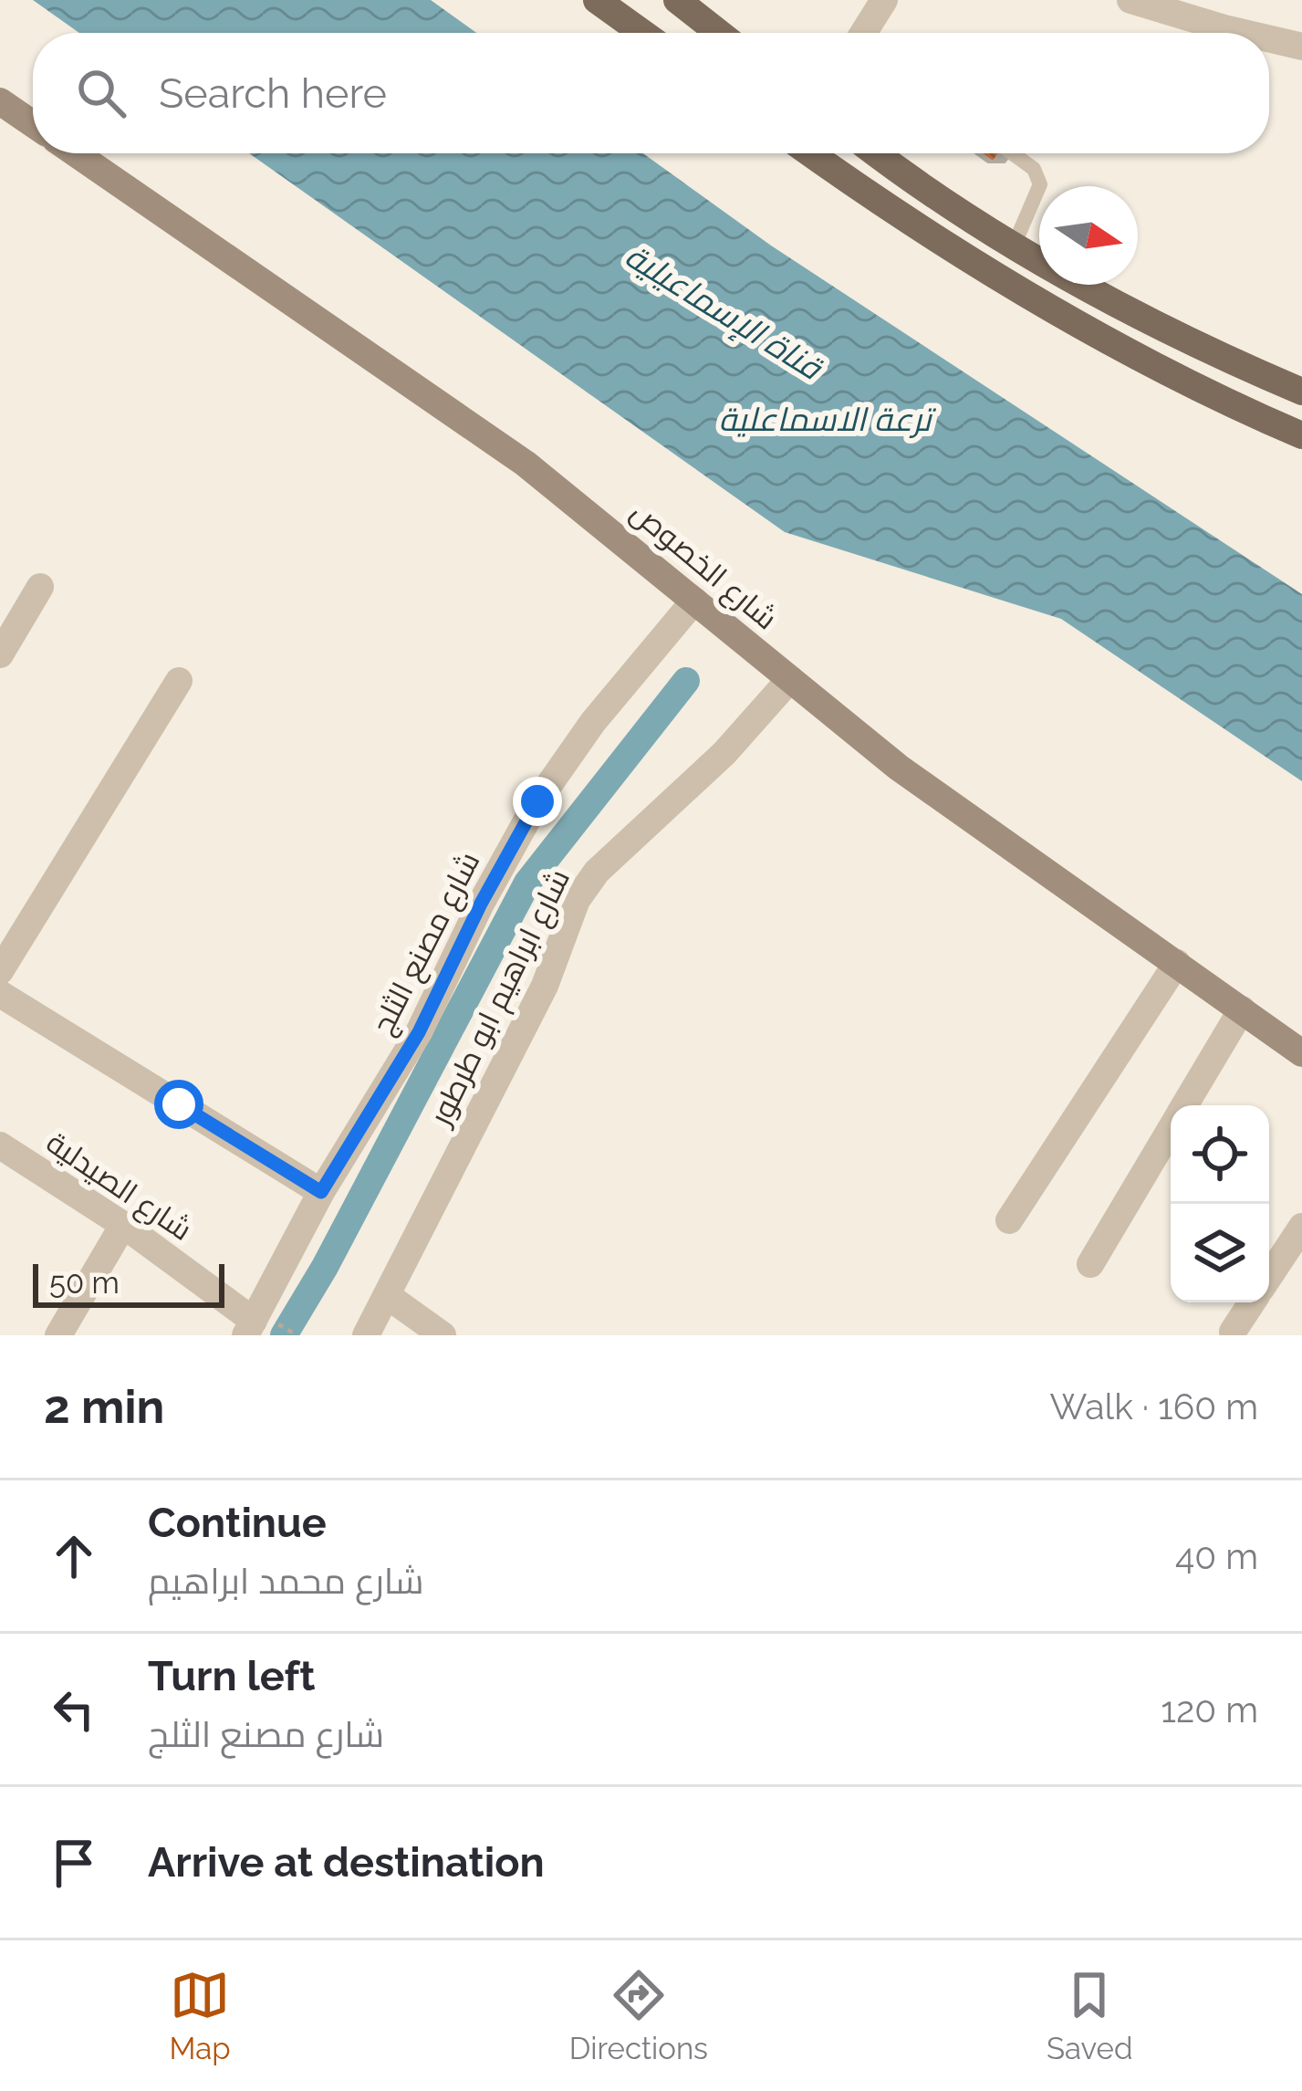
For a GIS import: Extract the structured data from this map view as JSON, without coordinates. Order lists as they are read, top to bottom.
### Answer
{
  "streets": {
    "main road": ["شارع الخصوص"],
    "street": ["شارع مصنع الثلج", "شارع ابراهيم ابو طرطور", "شارع الصيدلية"]
  },
  "crossings": [
    ["شارع الخصوص", "شارع مصنع الثلج"],
    ["شارع الخصوص", "شارع ابراهيم ابو طرطور"],
    ["شارع مصنع الثلج", "شارع الصيدلية"]
  ],
  "water": ["قناة الإسماعيلية", "ترعة الاسماعلية"],
  "scale_bar": "50 m",
  "north": "right",
  "page": {
    "search": "Search here",
    "scale": "50 m",
    "heading": ["2 min", "Walk · 160 m"],
    "list": [
      ["Continue", "شارع محمد ابراهيم", "40 m"],
      ["Turn left", "شارع مصنع الثلج", "120 m"],
      "Arrive at destination"
    ],
    "nav": ["Map", "Directions", "Saved"]
  }
}
